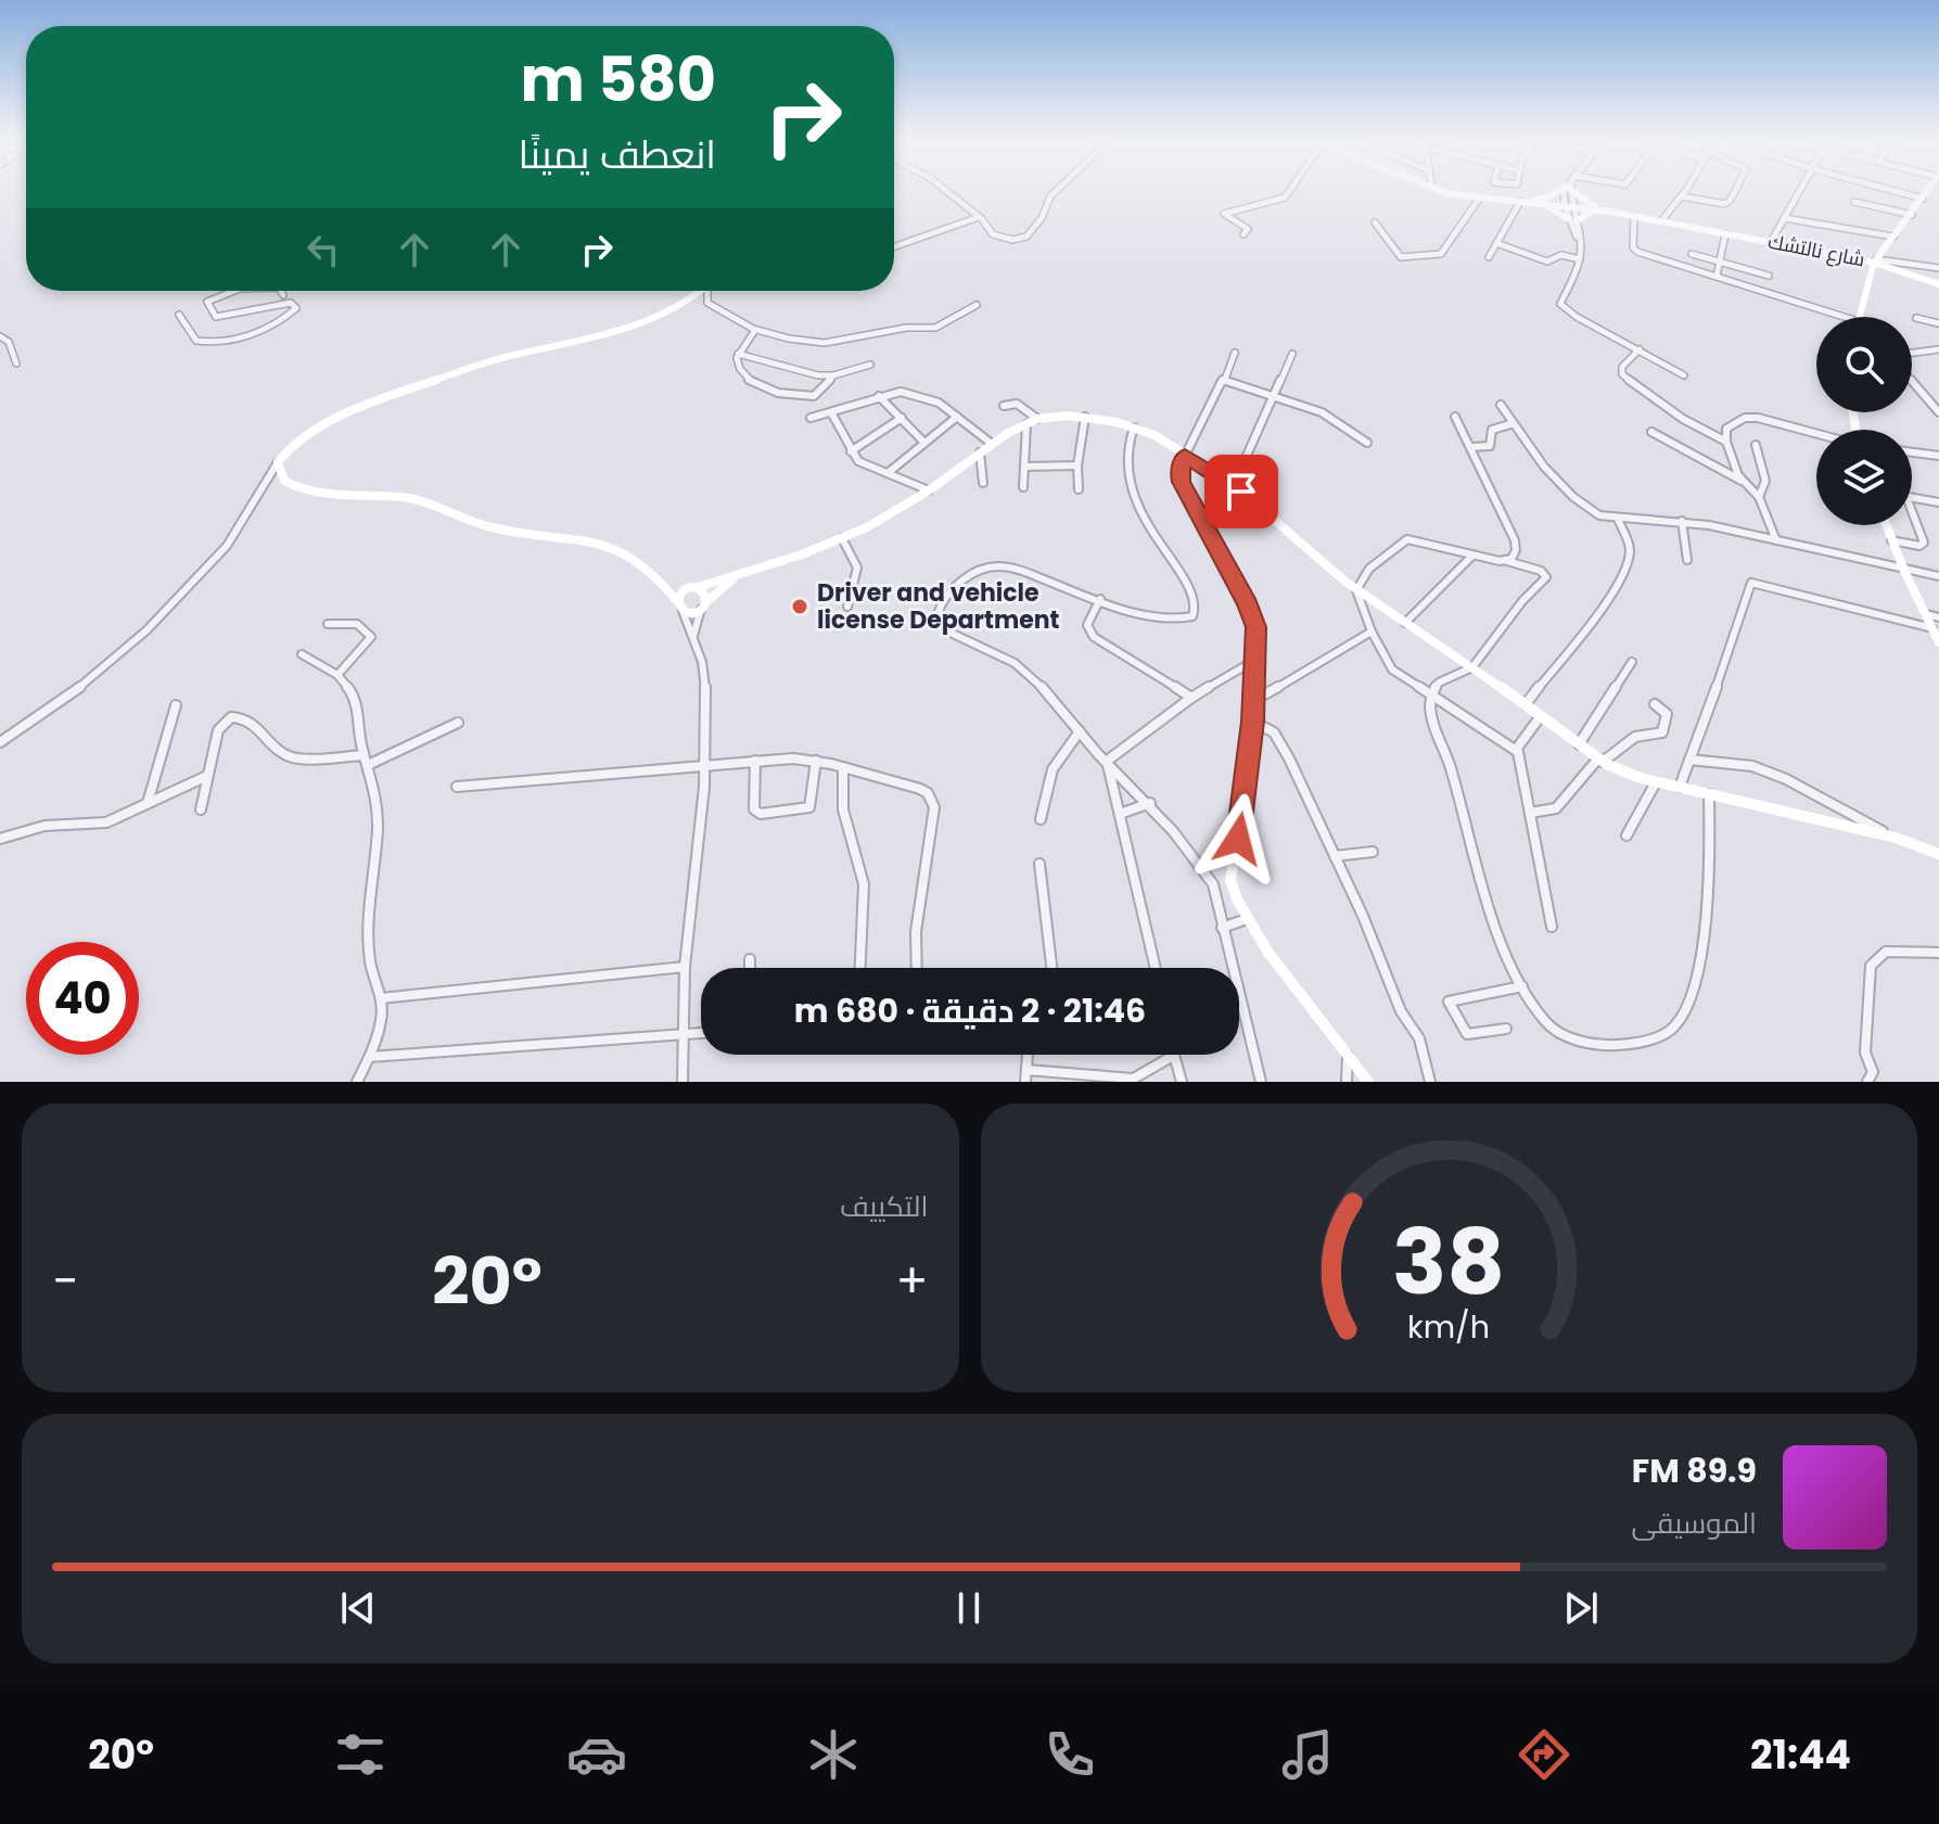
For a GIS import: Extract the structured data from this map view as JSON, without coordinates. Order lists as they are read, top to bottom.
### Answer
{
  "streets": {
    "street": ["شارع نالتشك"]
  },
  "places": ["Driver and vehicle license Department"],
  "page": {
    "turn": ["580 m", "انعطف يمينًا"],
    "limit": "40",
    "trip": "21:46 · 2 دقيقة · 680 m",
    "tile": "التكييف",
    "heat": ["−", "20°", "+"],
    "song": ["89.9 FM", "الموسيقى"],
    "tabs": ["21:44", "20°"],
    "gauge": ["38", "km/h"]
  }
}
